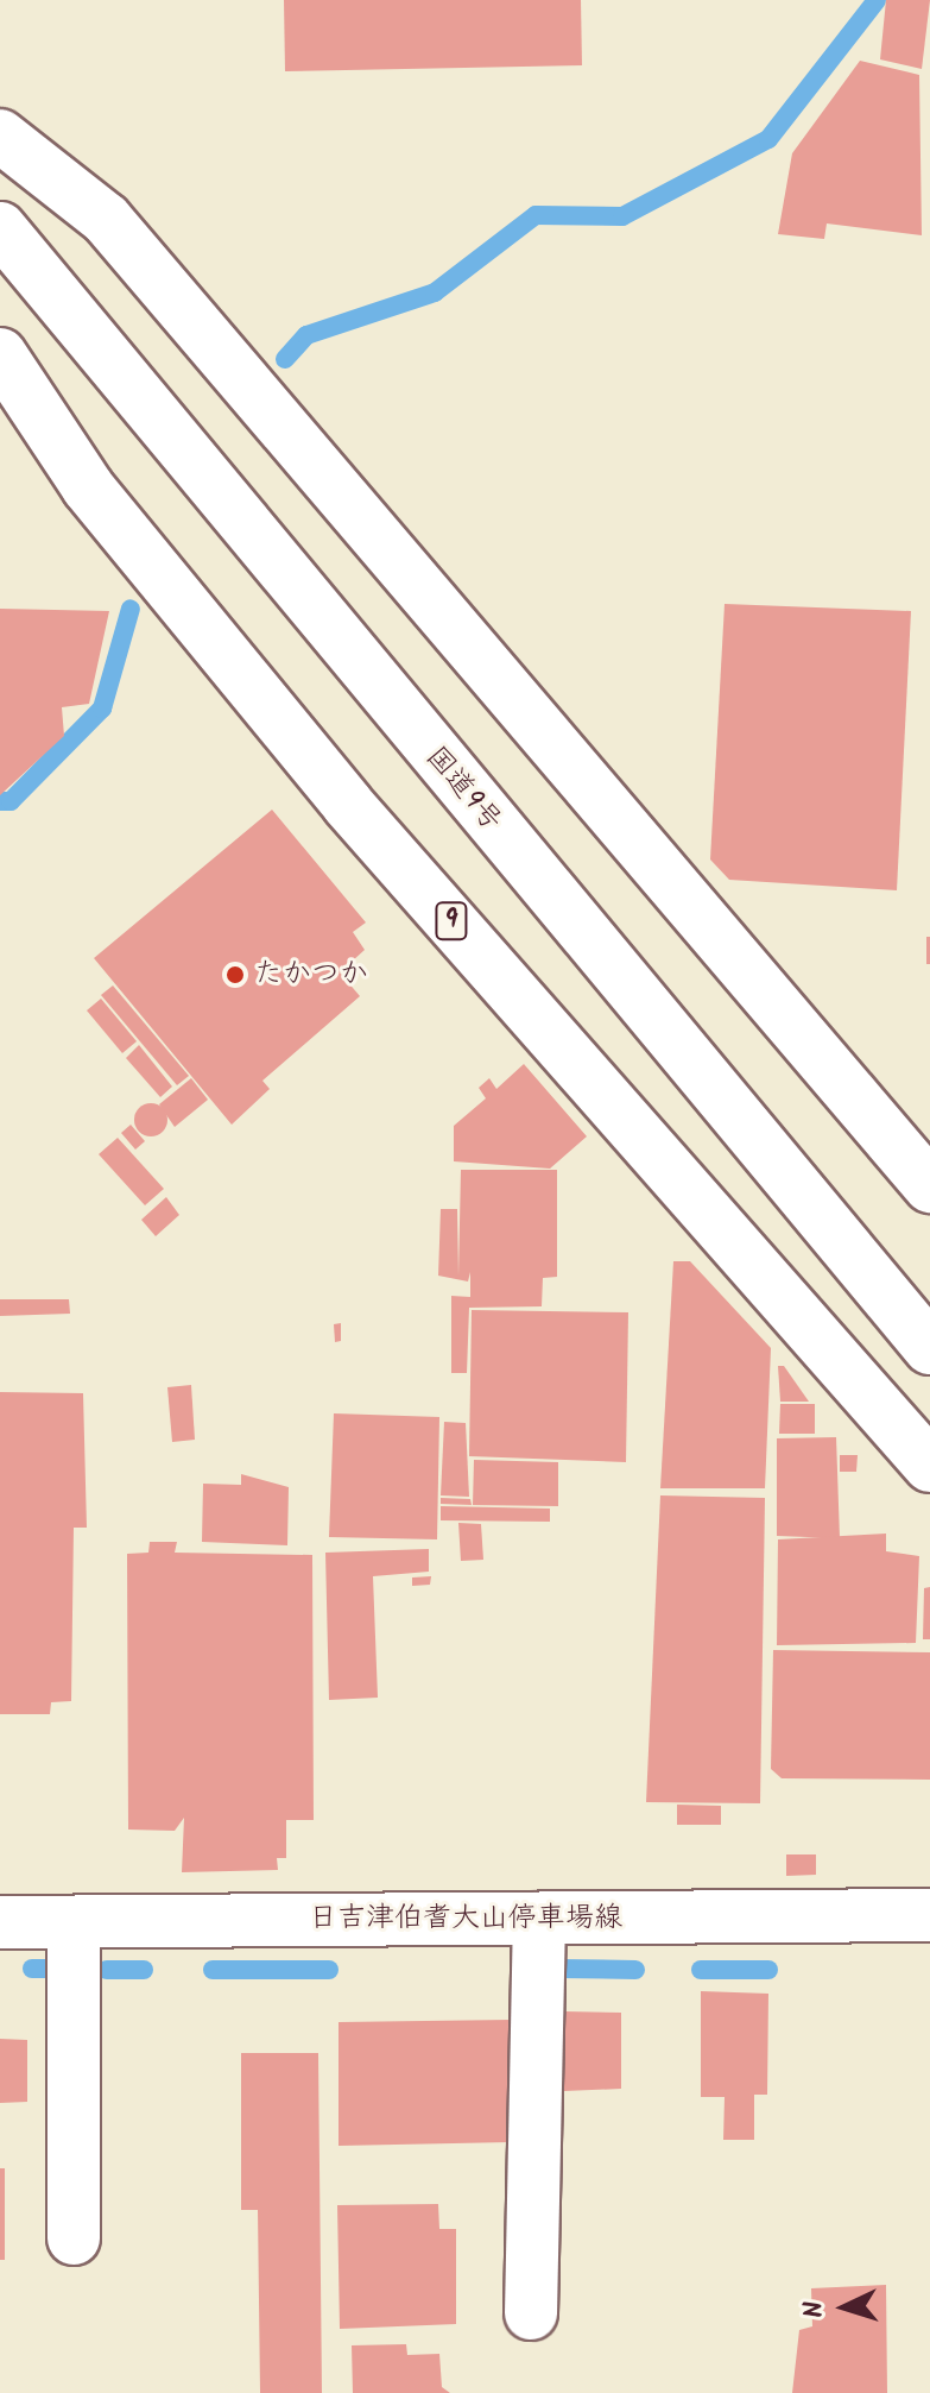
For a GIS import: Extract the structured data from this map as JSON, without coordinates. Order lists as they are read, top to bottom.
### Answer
{
  "streets": {
    "main road": ["国道9号", "9", "日吉津伯耆大山停車場線"]
  },
  "places": ["たかつか"],
  "north": "left"
}
